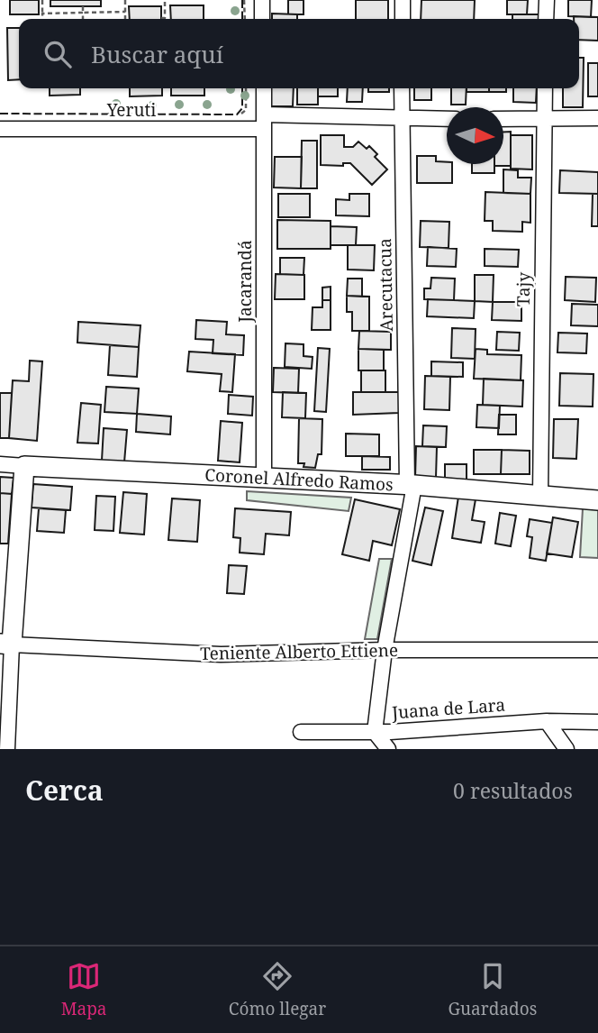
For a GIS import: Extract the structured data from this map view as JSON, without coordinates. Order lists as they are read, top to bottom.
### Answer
{
  "streets": {
    "main road": ["Coronel Alfredo Ramos"],
    "street": [
      "Yeruti",
      "Jacarandá",
      "Arecutacua",
      "Tajy",
      "Teniente Alberto Ettiene",
      "Juana de Lara"
    ]
  },
  "crossings": [
    ["Yeruti", "Jacarandá"],
    ["Yeruti", "Arecutacua"],
    ["Jacarandá", "Coronel Alfredo Ramos"],
    ["Arecutacua", "Coronel Alfredo Ramos"],
    ["Arecutacua", "Teniente Alberto Ettiene"],
    ["Arecutacua", "Juana de Lara"],
    ["Tajy", "Coronel Alfredo Ramos"]
  ],
  "north": "right",
  "page": {
    "search": "Buscar aquí",
    "heading": ["Cerca", "0 resultados"],
    "nav": ["Mapa", "Cómo llegar", "Guardados"]
  }
}
